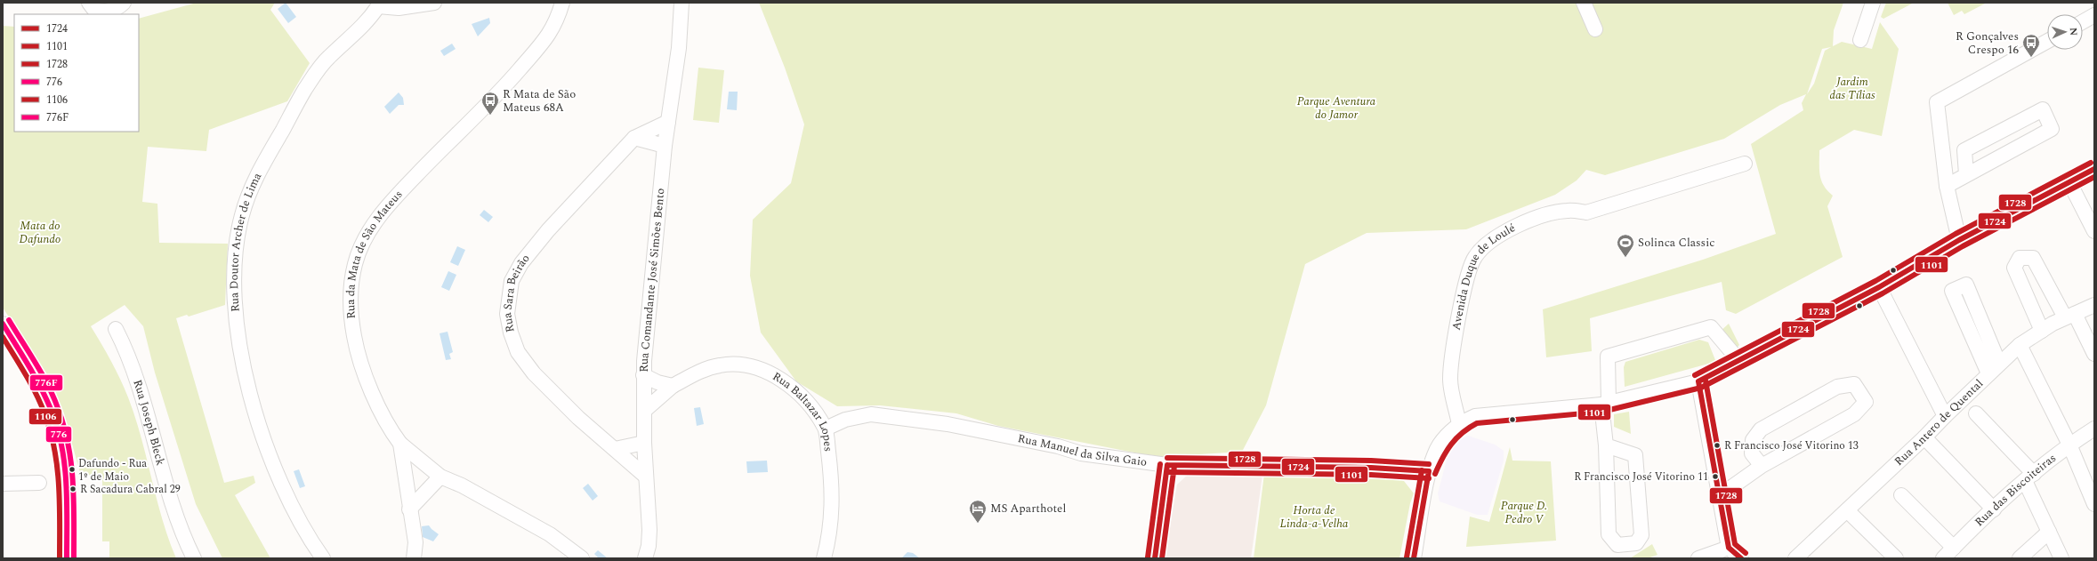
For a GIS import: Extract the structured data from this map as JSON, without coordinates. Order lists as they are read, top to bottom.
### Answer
{
  "streets": {
    "street": [
      "Rua Doutor Archer de Lima",
      "Rua da Mata de São Mateus",
      "Rua Comandante José Simões Bento",
      "Avenida Duque de Loulé",
      "Rua Sara Beirão",
      "Rua Baltazar Lopes",
      "Rua Antero de Quental",
      "Rua Joseph Bleck",
      "Rua Manuel da Silva Gaio",
      "Rua das Biscoiteiras"
    ]
  },
  "crossings": [
    ["Rua Comandante José Simões Bento", "Rua Sara Beirão"],
    ["Rua Comandante José Simões Bento", "Rua Baltazar Lopes"],
    ["Rua Baltazar Lopes", "Rua Manuel da Silva Gaio"]
  ],
  "parks": [
    "Jardim das Tílias",
    "Parque Aventura do Jamor",
    "Mata do Dafundo",
    "Parque D. Pedro V",
    "Horta de Linda-a-Velha"
  ],
  "places": {
    "bus stop": ["R Gonçalves Crespo 16", "R Mata de São Mateus 68A"],
    "sports": ["Solinca Classic"],
    "other": [
      "R Francisco José Vitorino 13",
      "Dafundo - Rua 1º de Maio",
      "R Francisco José Vitorino 11",
      "R Sacadura Cabral 29"
    ],
    "hotel": ["MS Aparthotel"]
  },
  "lines": [
    "transit line 1728",
    "transit line 1724",
    "transit line 1101",
    "transit line 776F",
    "transit line 776",
    "transit line 1106"
  ],
  "legend": [
    "1724",
    "1101",
    "1728",
    "776",
    "1106",
    "776F"
  ],
  "north": "right"
}
